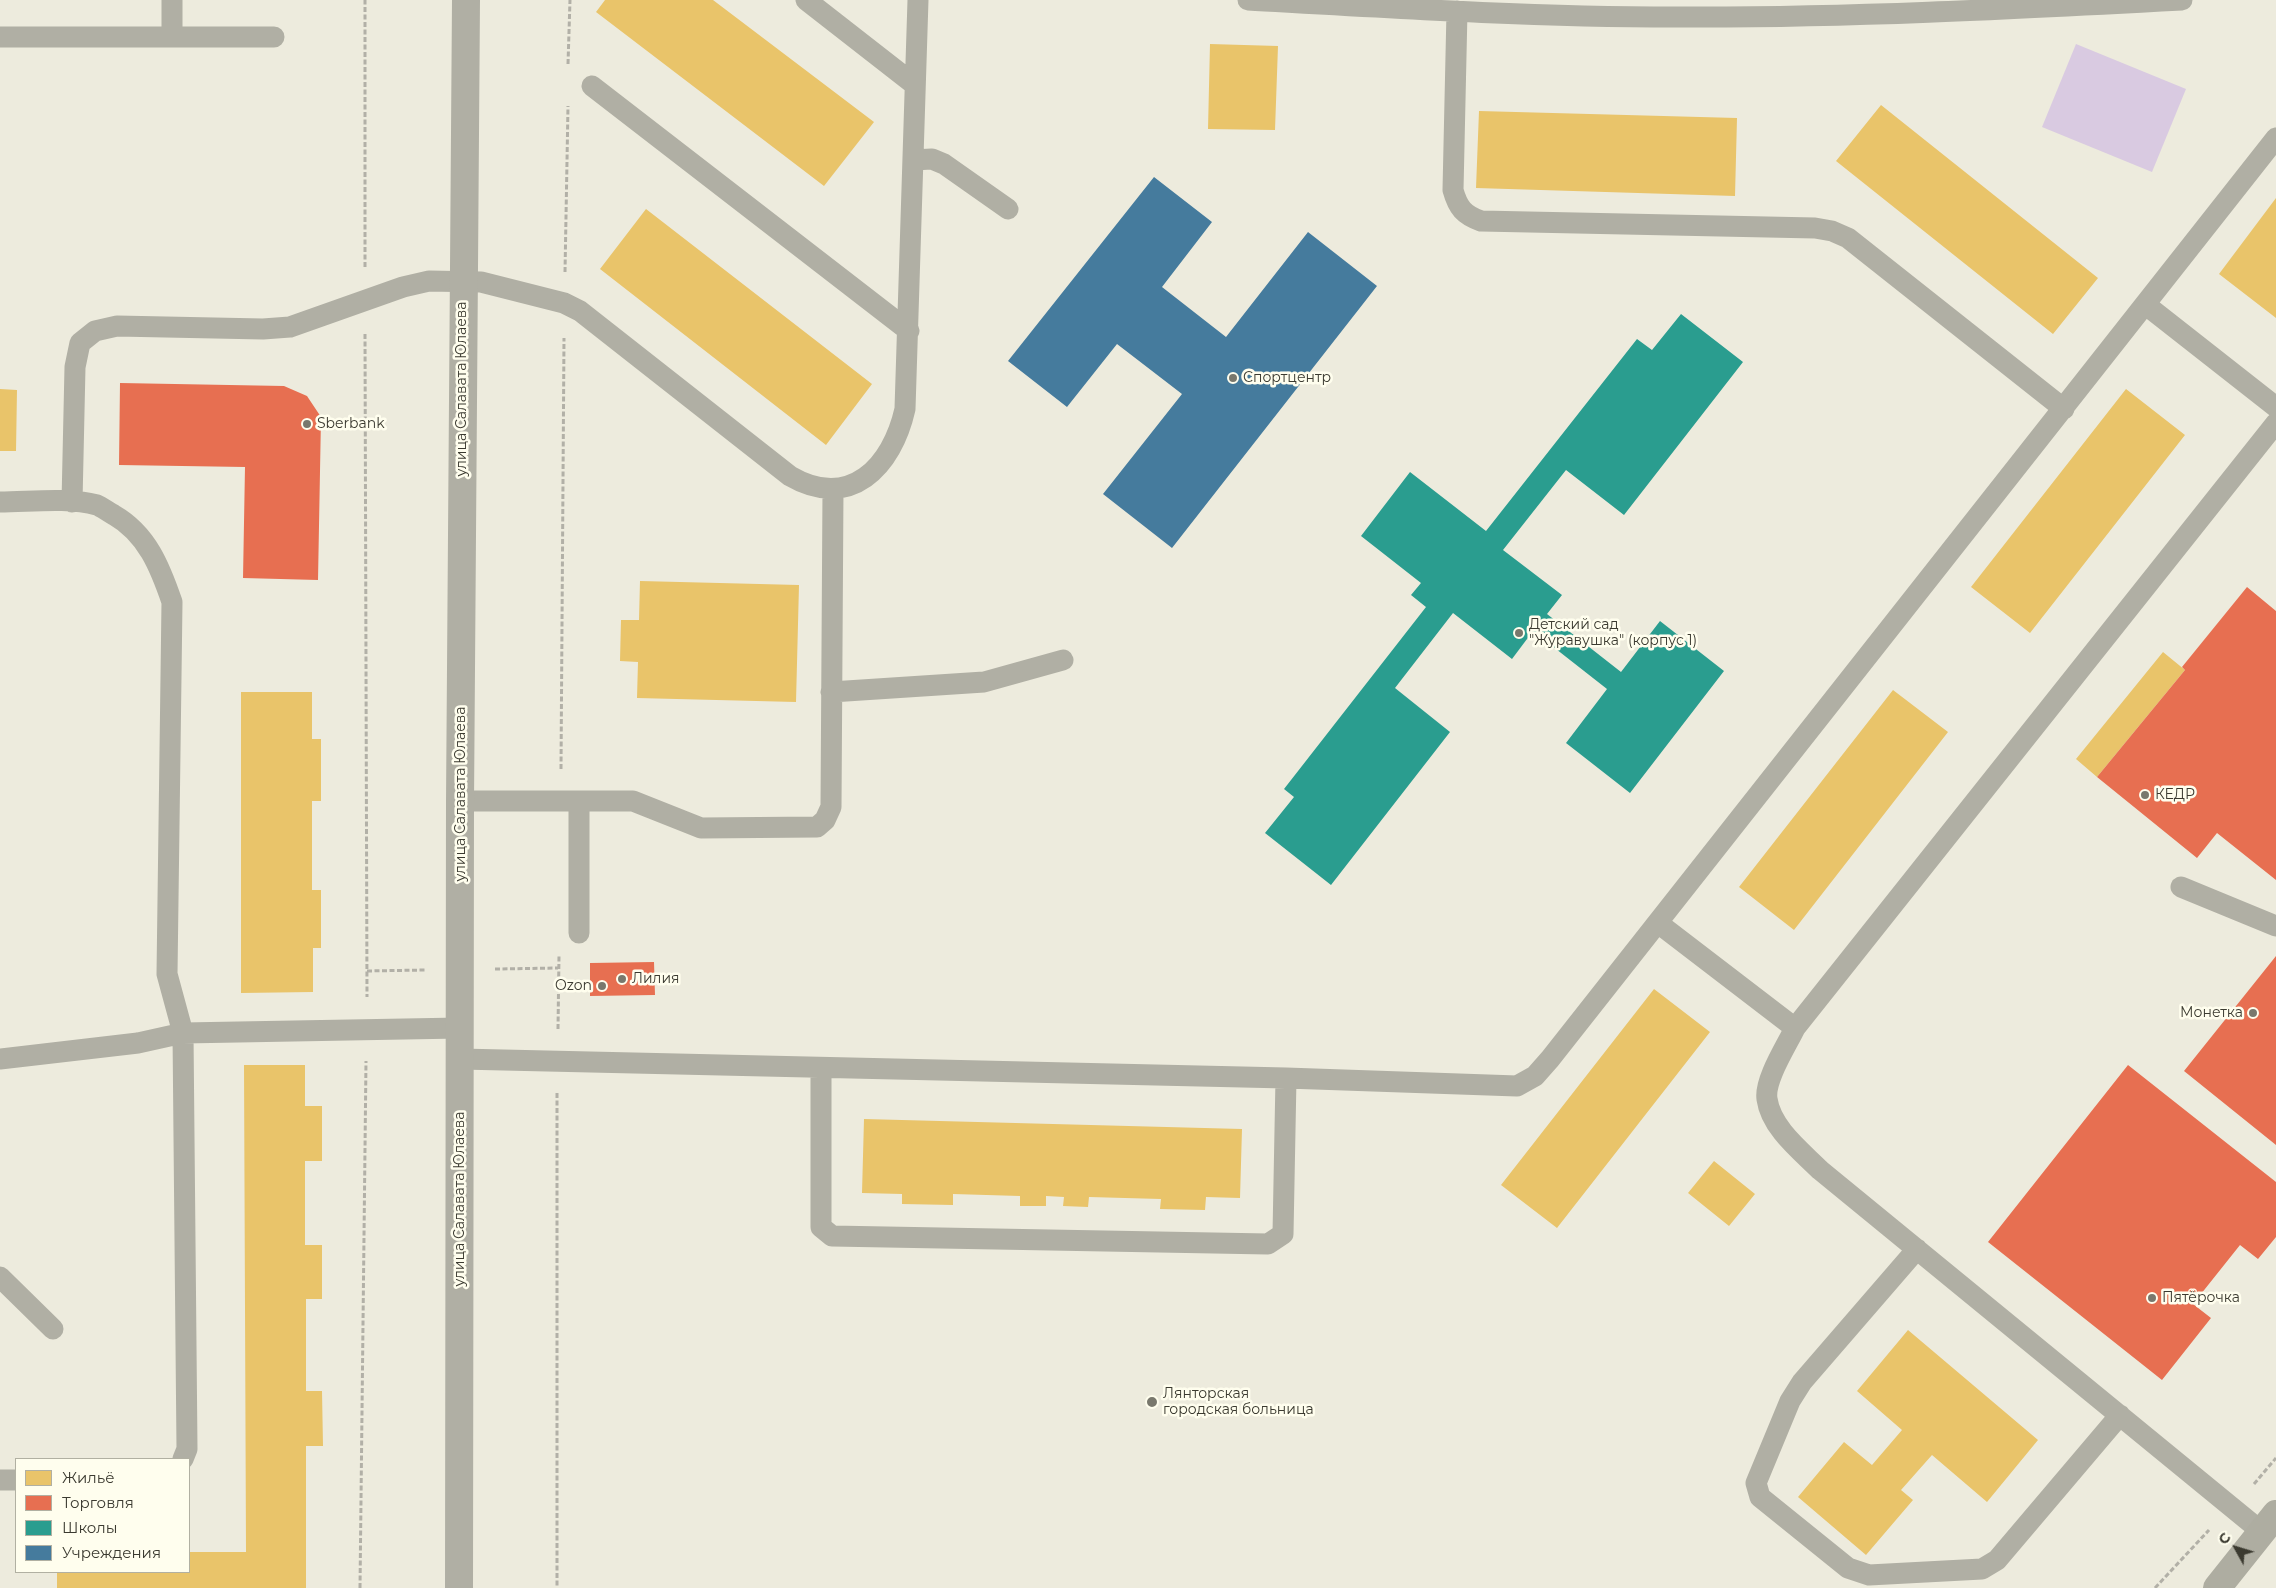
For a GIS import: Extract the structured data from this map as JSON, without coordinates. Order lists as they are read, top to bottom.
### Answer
{
  "streets": {
    "street": ["улица Салавата Юлаева"]
  },
  "places": [
    "Спортцентр",
    "Sberbank",
    "Детский сад \"Журавушка\" (корпус 1)",
    "КЕДР",
    "Лилия",
    "Ozon",
    "Монетка",
    "Пятёрочка",
    "Лянторская городская больница"
  ],
  "legend": [
    "Жильё",
    "Торговля",
    "Школы",
    "Учреждения"
  ],
  "north": "top left"
}
